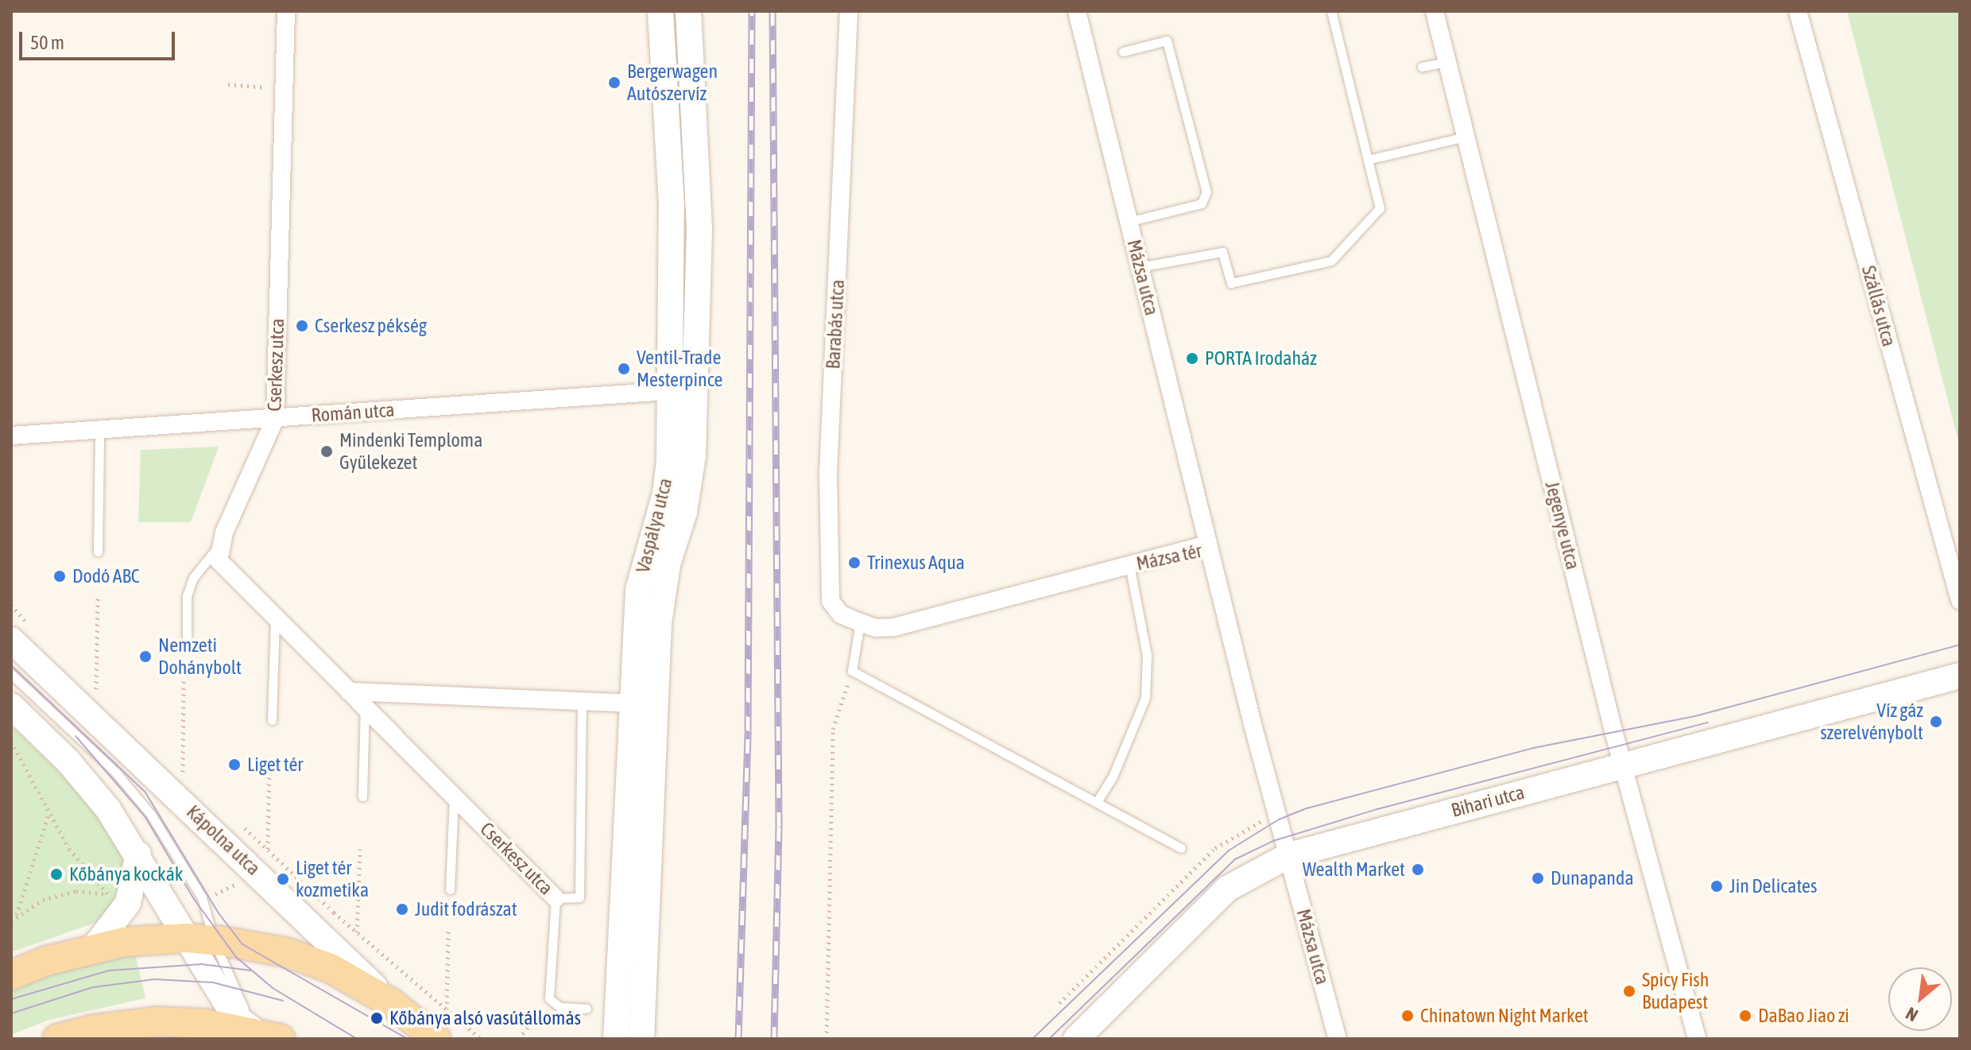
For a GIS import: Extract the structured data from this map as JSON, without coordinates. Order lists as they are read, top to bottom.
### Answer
{
  "streets": {
    "main road": ["Vaspálya utca", "Bihari utca", "Kápolna utca"],
    "street": [
      "Mázsa utca",
      "Szállás utca",
      "Barabás utca",
      "Cserkesz utca",
      "Román utca",
      "Jegenye utca",
      "Mázsa tér"
    ]
  },
  "crossings": [
    ["Mázsa utca", "Mázsa tér"],
    ["Mázsa utca", "Bihari utca"],
    ["Barabás utca", "Mázsa tér"],
    ["Cserkesz utca", "Román utca"],
    ["Román utca", "Vaspálya utca"],
    ["Jegenye utca", "Bihari utca"],
    ["Mázsa tér", "Bihari utca"]
  ],
  "places": [
    "Bergerwagen Autószervíz",
    "Cserkesz pékség",
    "PORTA Irodaház",
    "Ventil-Trade Mesterpince",
    "Mindenki Temploma Gyülekezet",
    "Trinexus Aqua",
    "Dodó ABC",
    "Nemzeti Dohánybolt",
    "Víz gáz szerelvénybolt",
    "Liget tér",
    "Wealth Market",
    "Kőbánya kockák",
    "Dunapanda",
    "Liget tér kozmetika",
    "Jin Delicates",
    "Judit fodrászat",
    "Spicy Fish Budapest",
    "Chinatown Night Market",
    "DaBao Jiao zi",
    "Kőbánya alsó vasútállomás"
  ],
  "scale_bar": "50 m",
  "north": "bottom left"
}
